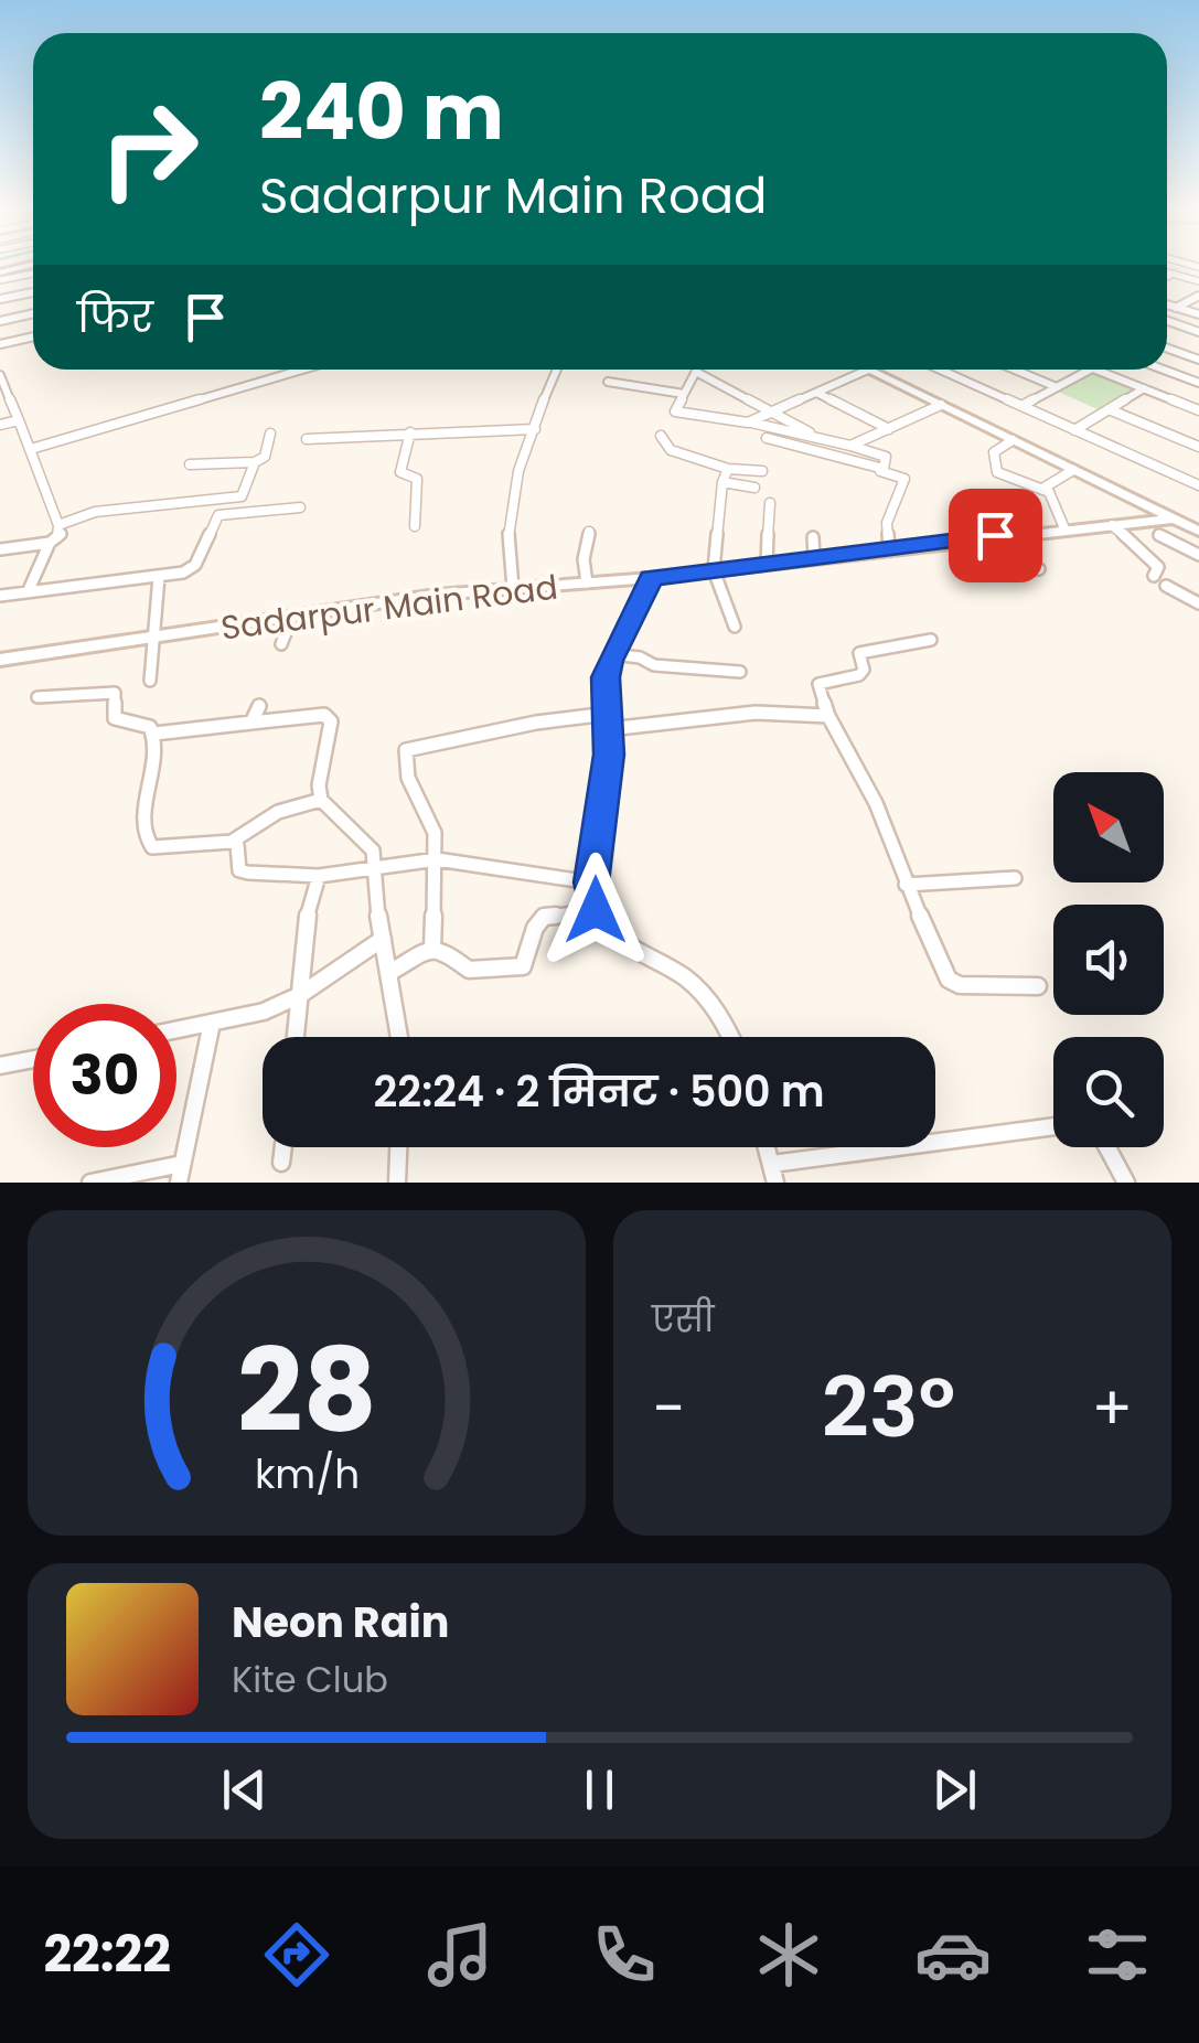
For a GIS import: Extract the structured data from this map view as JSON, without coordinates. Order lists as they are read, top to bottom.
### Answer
{
  "streets": {
    "street": ["Sadarpur Main Road"]
  },
  "north": "top left",
  "page": {
    "turn": ["240 m", "Sadarpur Main Road"],
    "then": "फिर",
    "limit": "30",
    "trip": "22:24 · 2 मिनट · 500 m",
    "tile": "एसी",
    "heat": ["−", "23°", "+"],
    "song": ["Neon Rain", "Kite Club"],
    "tabs": "22:22",
    "gauge": ["28", "km/h"]
  }
}
